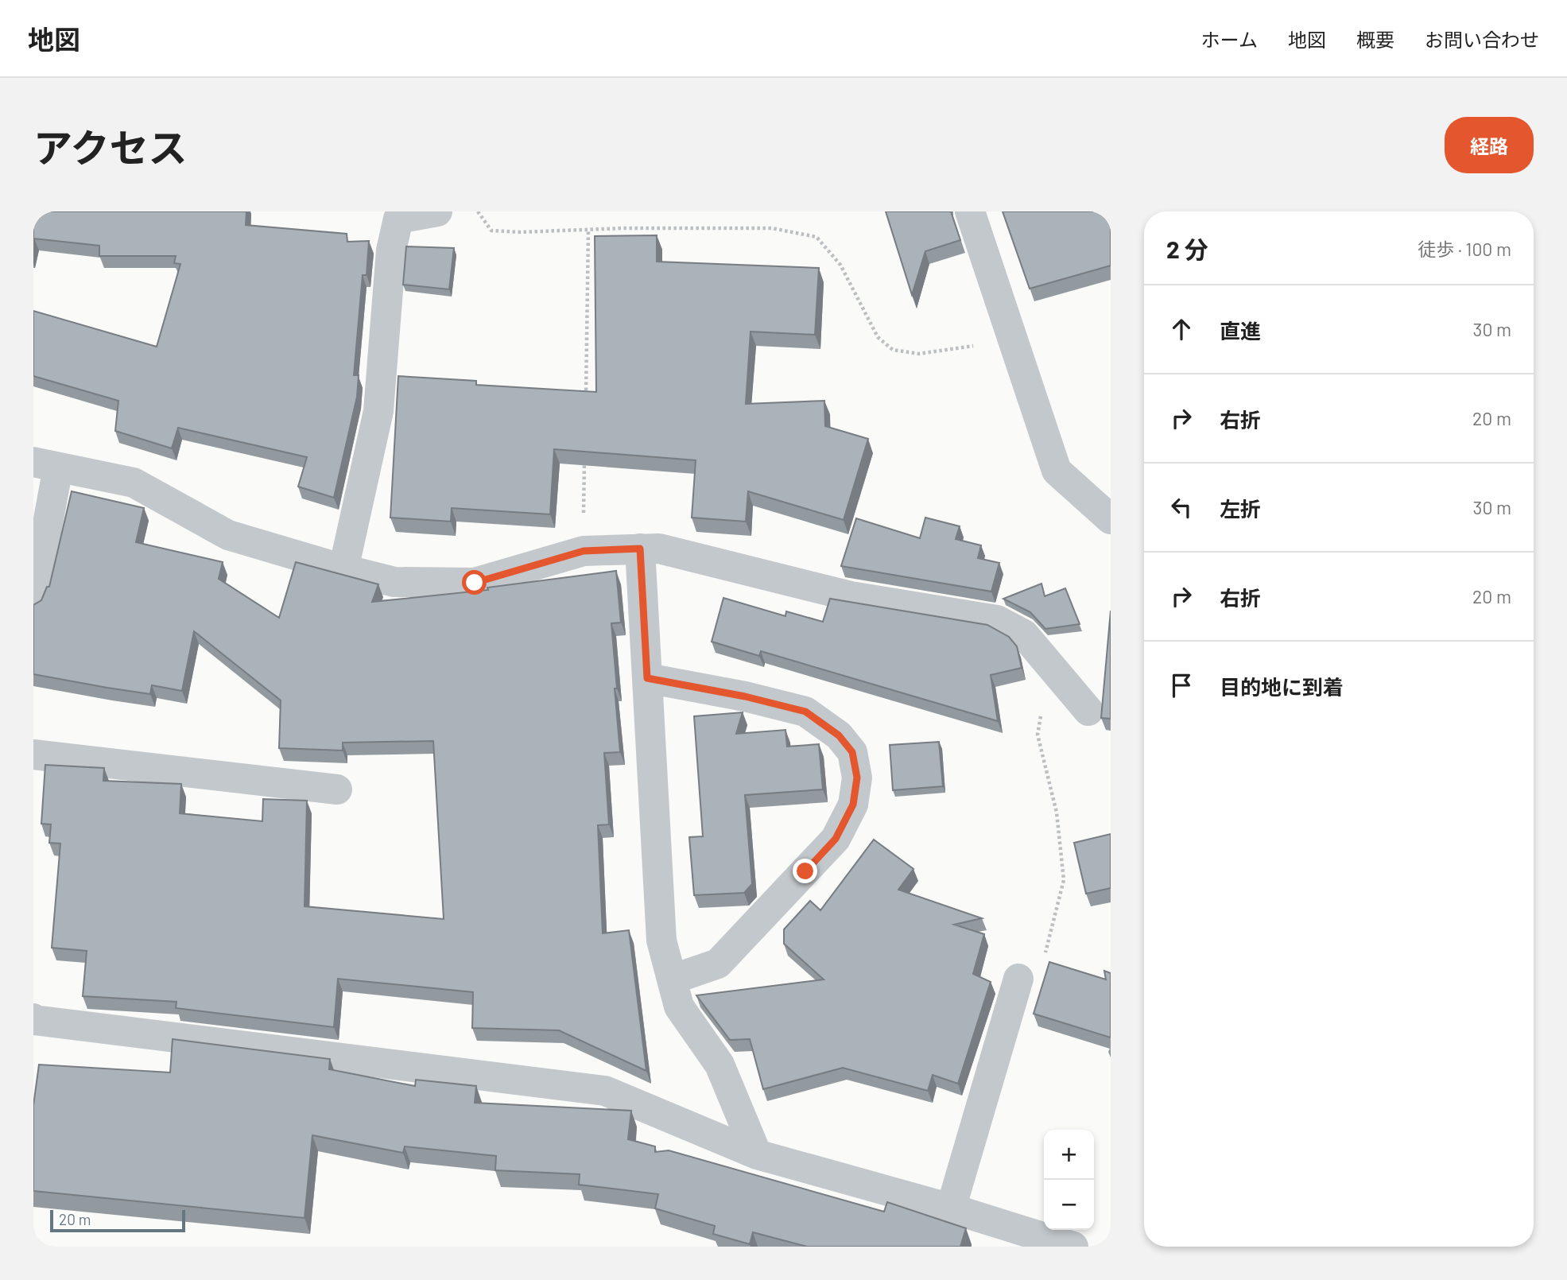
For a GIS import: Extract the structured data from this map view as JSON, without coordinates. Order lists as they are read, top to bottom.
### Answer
{
  "scale_bar": "20 m",
  "page": {
    "header": "地図",
    "nav": [
      "ホーム",
      "地図",
      "概要",
      "お問い合わせ"
    ],
    "title": "アクセス",
    "buttons": "経路",
    "heading": ["2 分", "徒歩 · 100 m"],
    "list": [
      ["直進", "30 m"],
      ["右折", "20 m"],
      ["左折", "30 m"],
      ["右折", "20 m"],
      "目的地に到着"
    ],
    "map_buttons": ["+", "−"],
    "scale": "20 m"
  }
}
